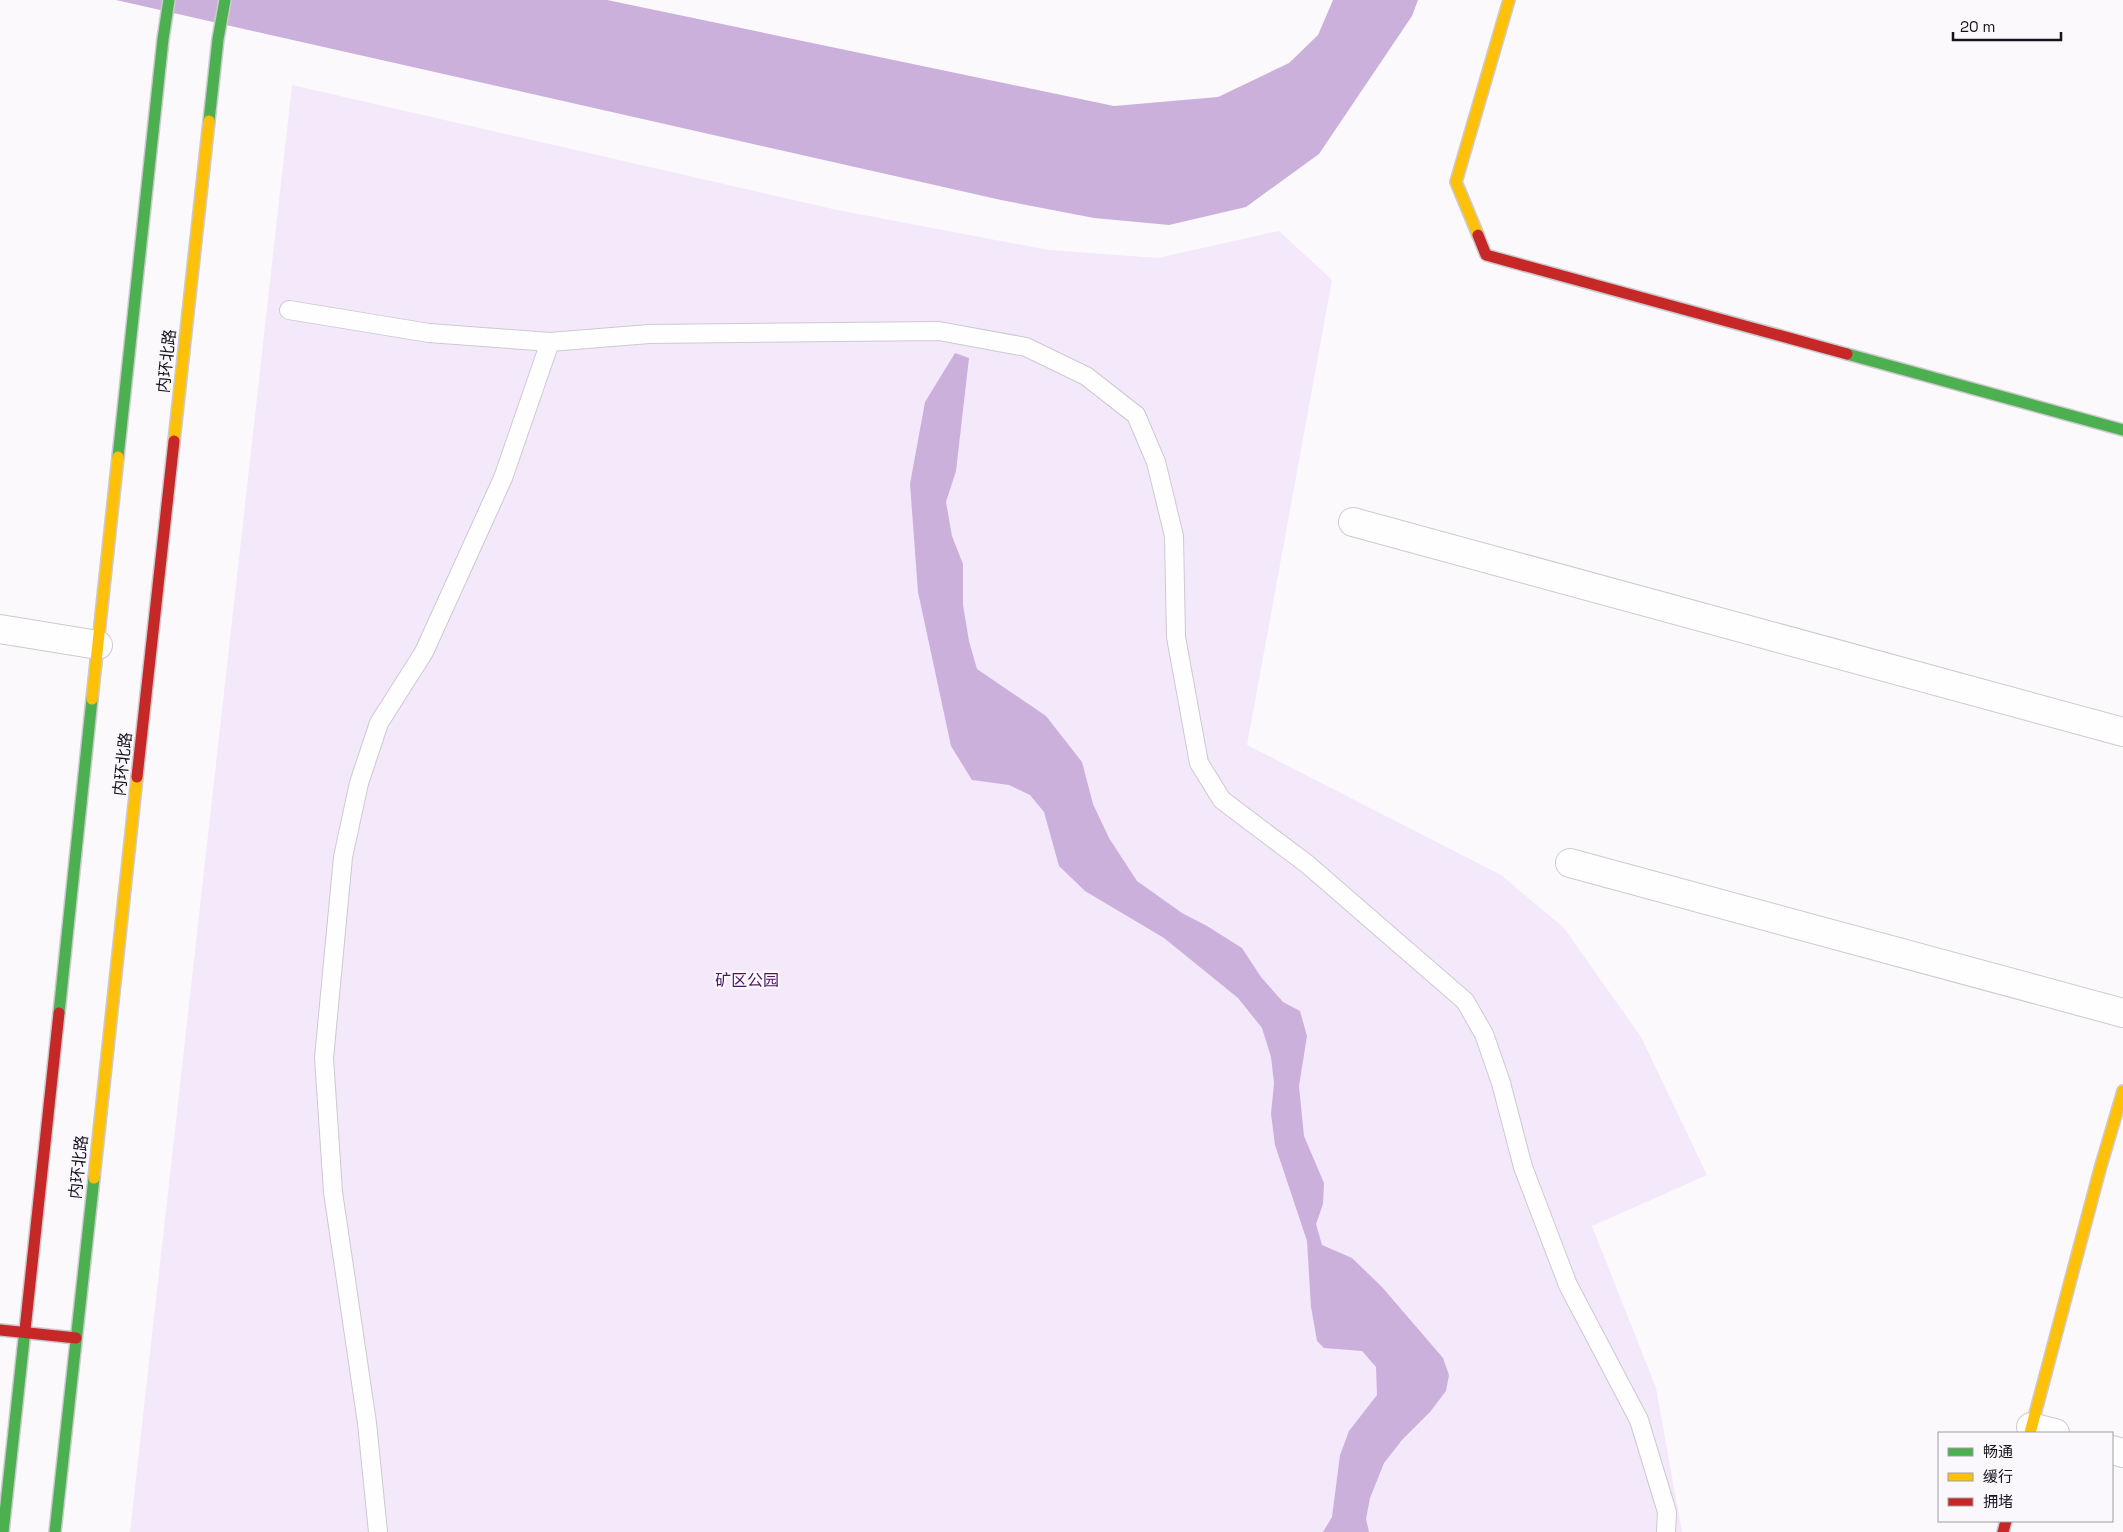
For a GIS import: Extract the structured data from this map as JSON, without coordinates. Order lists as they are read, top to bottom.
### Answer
{
  "streets": {
    "main road": ["内环北路"]
  },
  "parks": ["矿区公园"],
  "legend": ["畅通", "缓行", "拥堵"],
  "scale_bar": "20 m"
}
